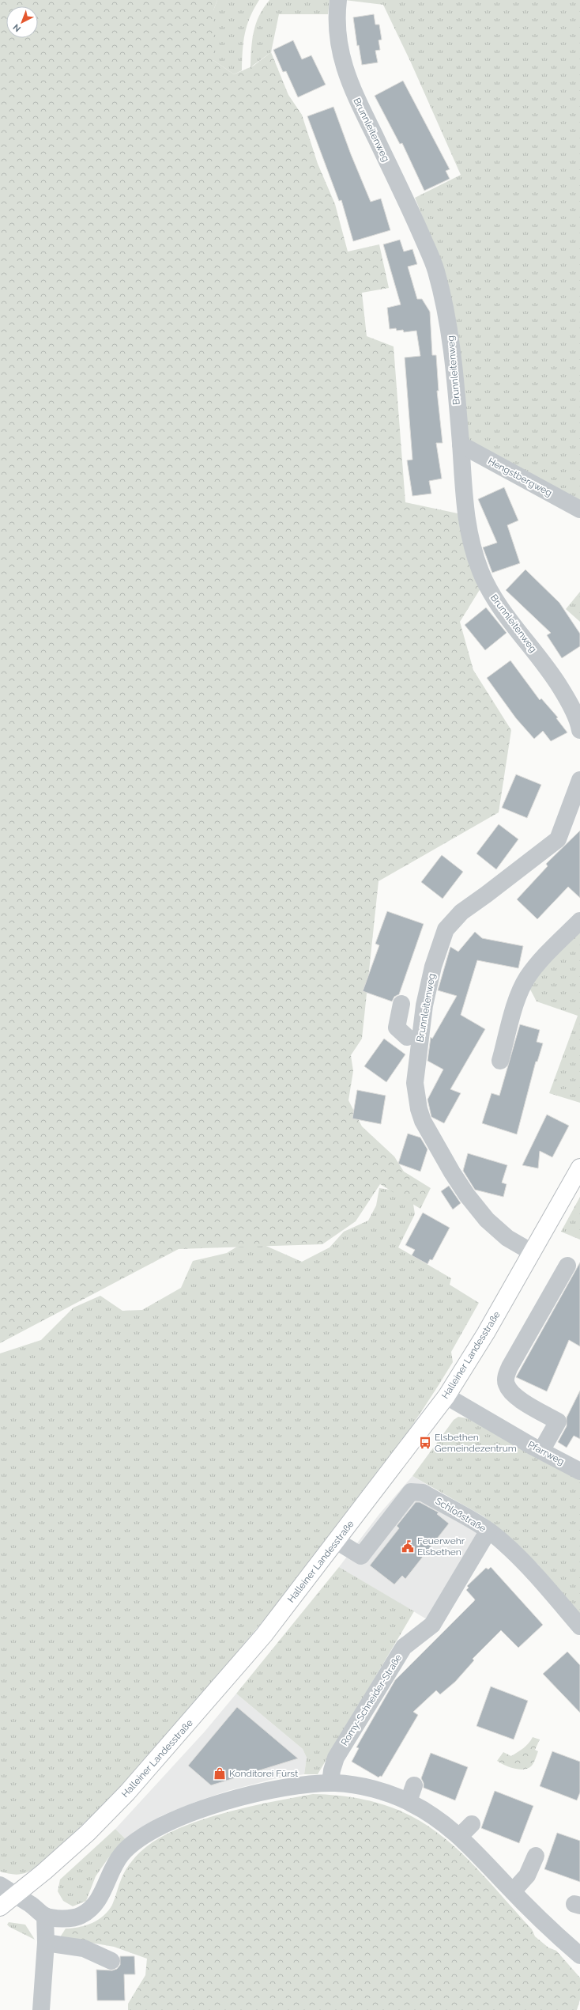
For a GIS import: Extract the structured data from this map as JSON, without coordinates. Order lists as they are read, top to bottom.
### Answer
{
  "streets": {
    "main road": ["Halleiner Landesstraße"],
    "street": [
      "Brunnleitenweg",
      "Hengstbergweg",
      "Pfarrweg",
      "Schloßstraße",
      "Romy-Schneider-Straße"
    ]
  },
  "crossings": [
    ["Brunnleitenweg", "Hengstbergweg"],
    ["Brunnleitenweg", "Halleiner Landesstraße"],
    ["Halleiner Landesstraße", "Pfarrweg"],
    ["Halleiner Landesstraße", "Schloßstraße"],
    ["Schloßstraße", "Romy-Schneider-Straße"]
  ],
  "places": {
    "bus stop": ["Elsbethen Gemeindezentrum"],
    "public building": ["Feuerwehr Elsbethen"],
    "shop": ["Konditorei Fürst"]
  },
  "north": "bottom left"
}
